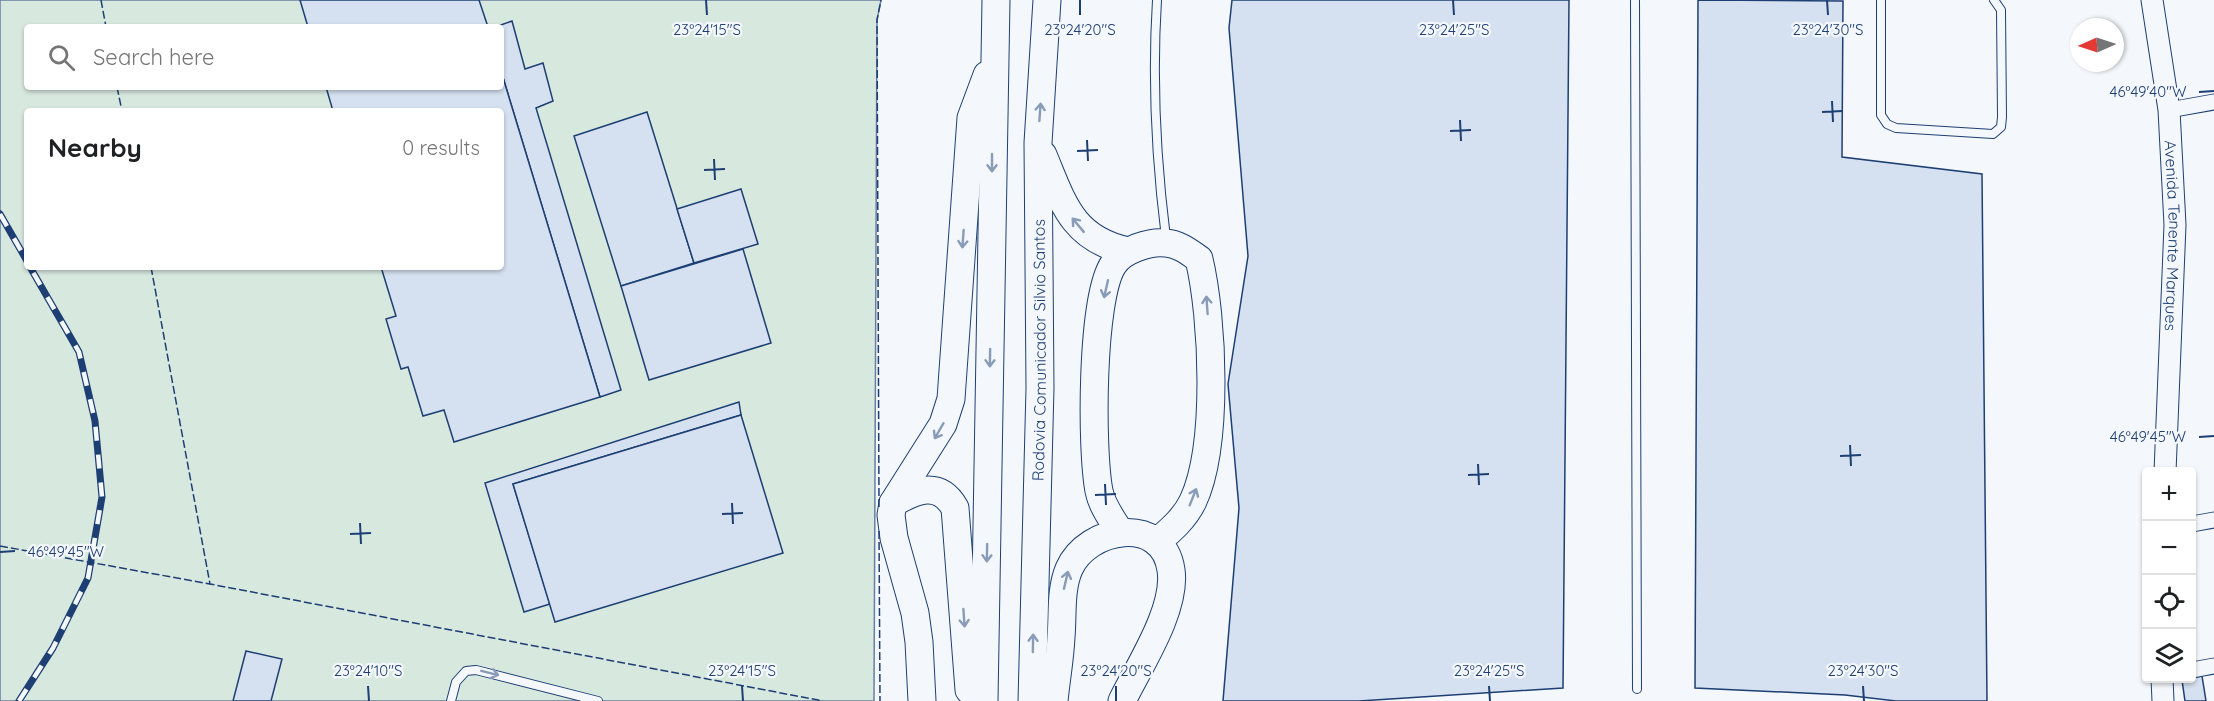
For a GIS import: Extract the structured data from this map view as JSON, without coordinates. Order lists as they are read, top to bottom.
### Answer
{
  "streets": {
    "highway": ["Rodovia Comunicador Silvio Santos"],
    "main road": ["Avenida Tenente Marques"]
  },
  "north": "left",
  "page": {
    "search": "Search here",
    "heading": ["Nearby", "0 results"],
    "map_buttons": ["+", "−"]
  },
  "coordinates": [
    "23°24'15\"S",
    "23°24'20\"S",
    "23°24'25\"S",
    "23°24'30\"S",
    "46°49'40\"W",
    "46°49'45\"W",
    "23°24'10\"S"
  ]
}
